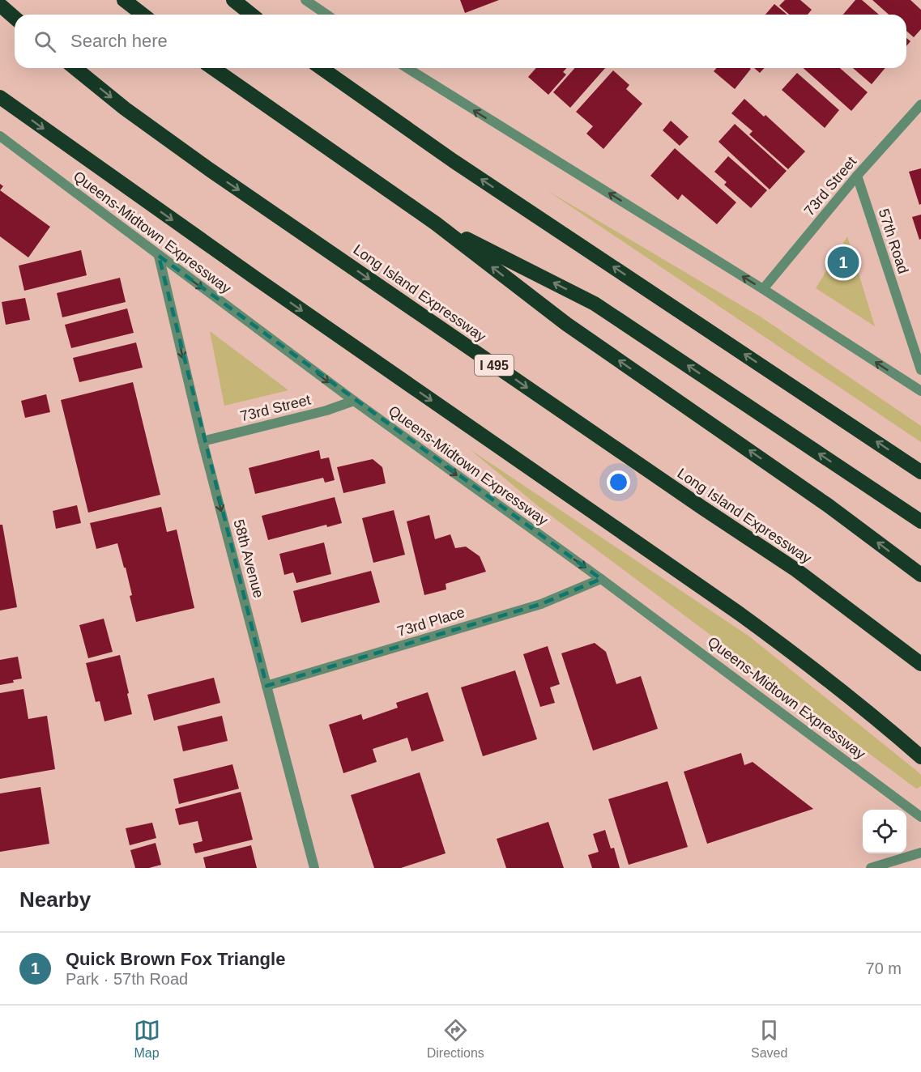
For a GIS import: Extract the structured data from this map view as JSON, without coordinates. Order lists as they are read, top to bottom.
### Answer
{
  "streets": {
    "highway": ["Long Island Expressway", "I 495"],
    "street": [
      "73rd Street",
      "Queens-Midtown Expressway",
      "57th Road",
      "58th Avenue",
      "73rd Place"
    ]
  },
  "crossings": [
    ["73rd Street", "Queens-Midtown Expressway"],
    ["73rd Street", "57th Road"],
    ["73rd Street", "58th Avenue"],
    ["Queens-Midtown Expressway", "58th Avenue"],
    ["Queens-Midtown Expressway", "73rd Place"],
    ["58th Avenue", "73rd Place"]
  ],
  "one_way": ["Queens-Midtown Expressway", "58th Avenue"],
  "page": {
    "search": "Search here",
    "pins": "1",
    "heading": "Nearby",
    "list": [
      {
        "mark": "1",
        "name": "Quick Brown Fox Triangle",
        "note": "Park · 57th Road",
        "value": "70 m"
      }
    ],
    "nav": ["Map", "Directions", "Saved"]
  }
}
